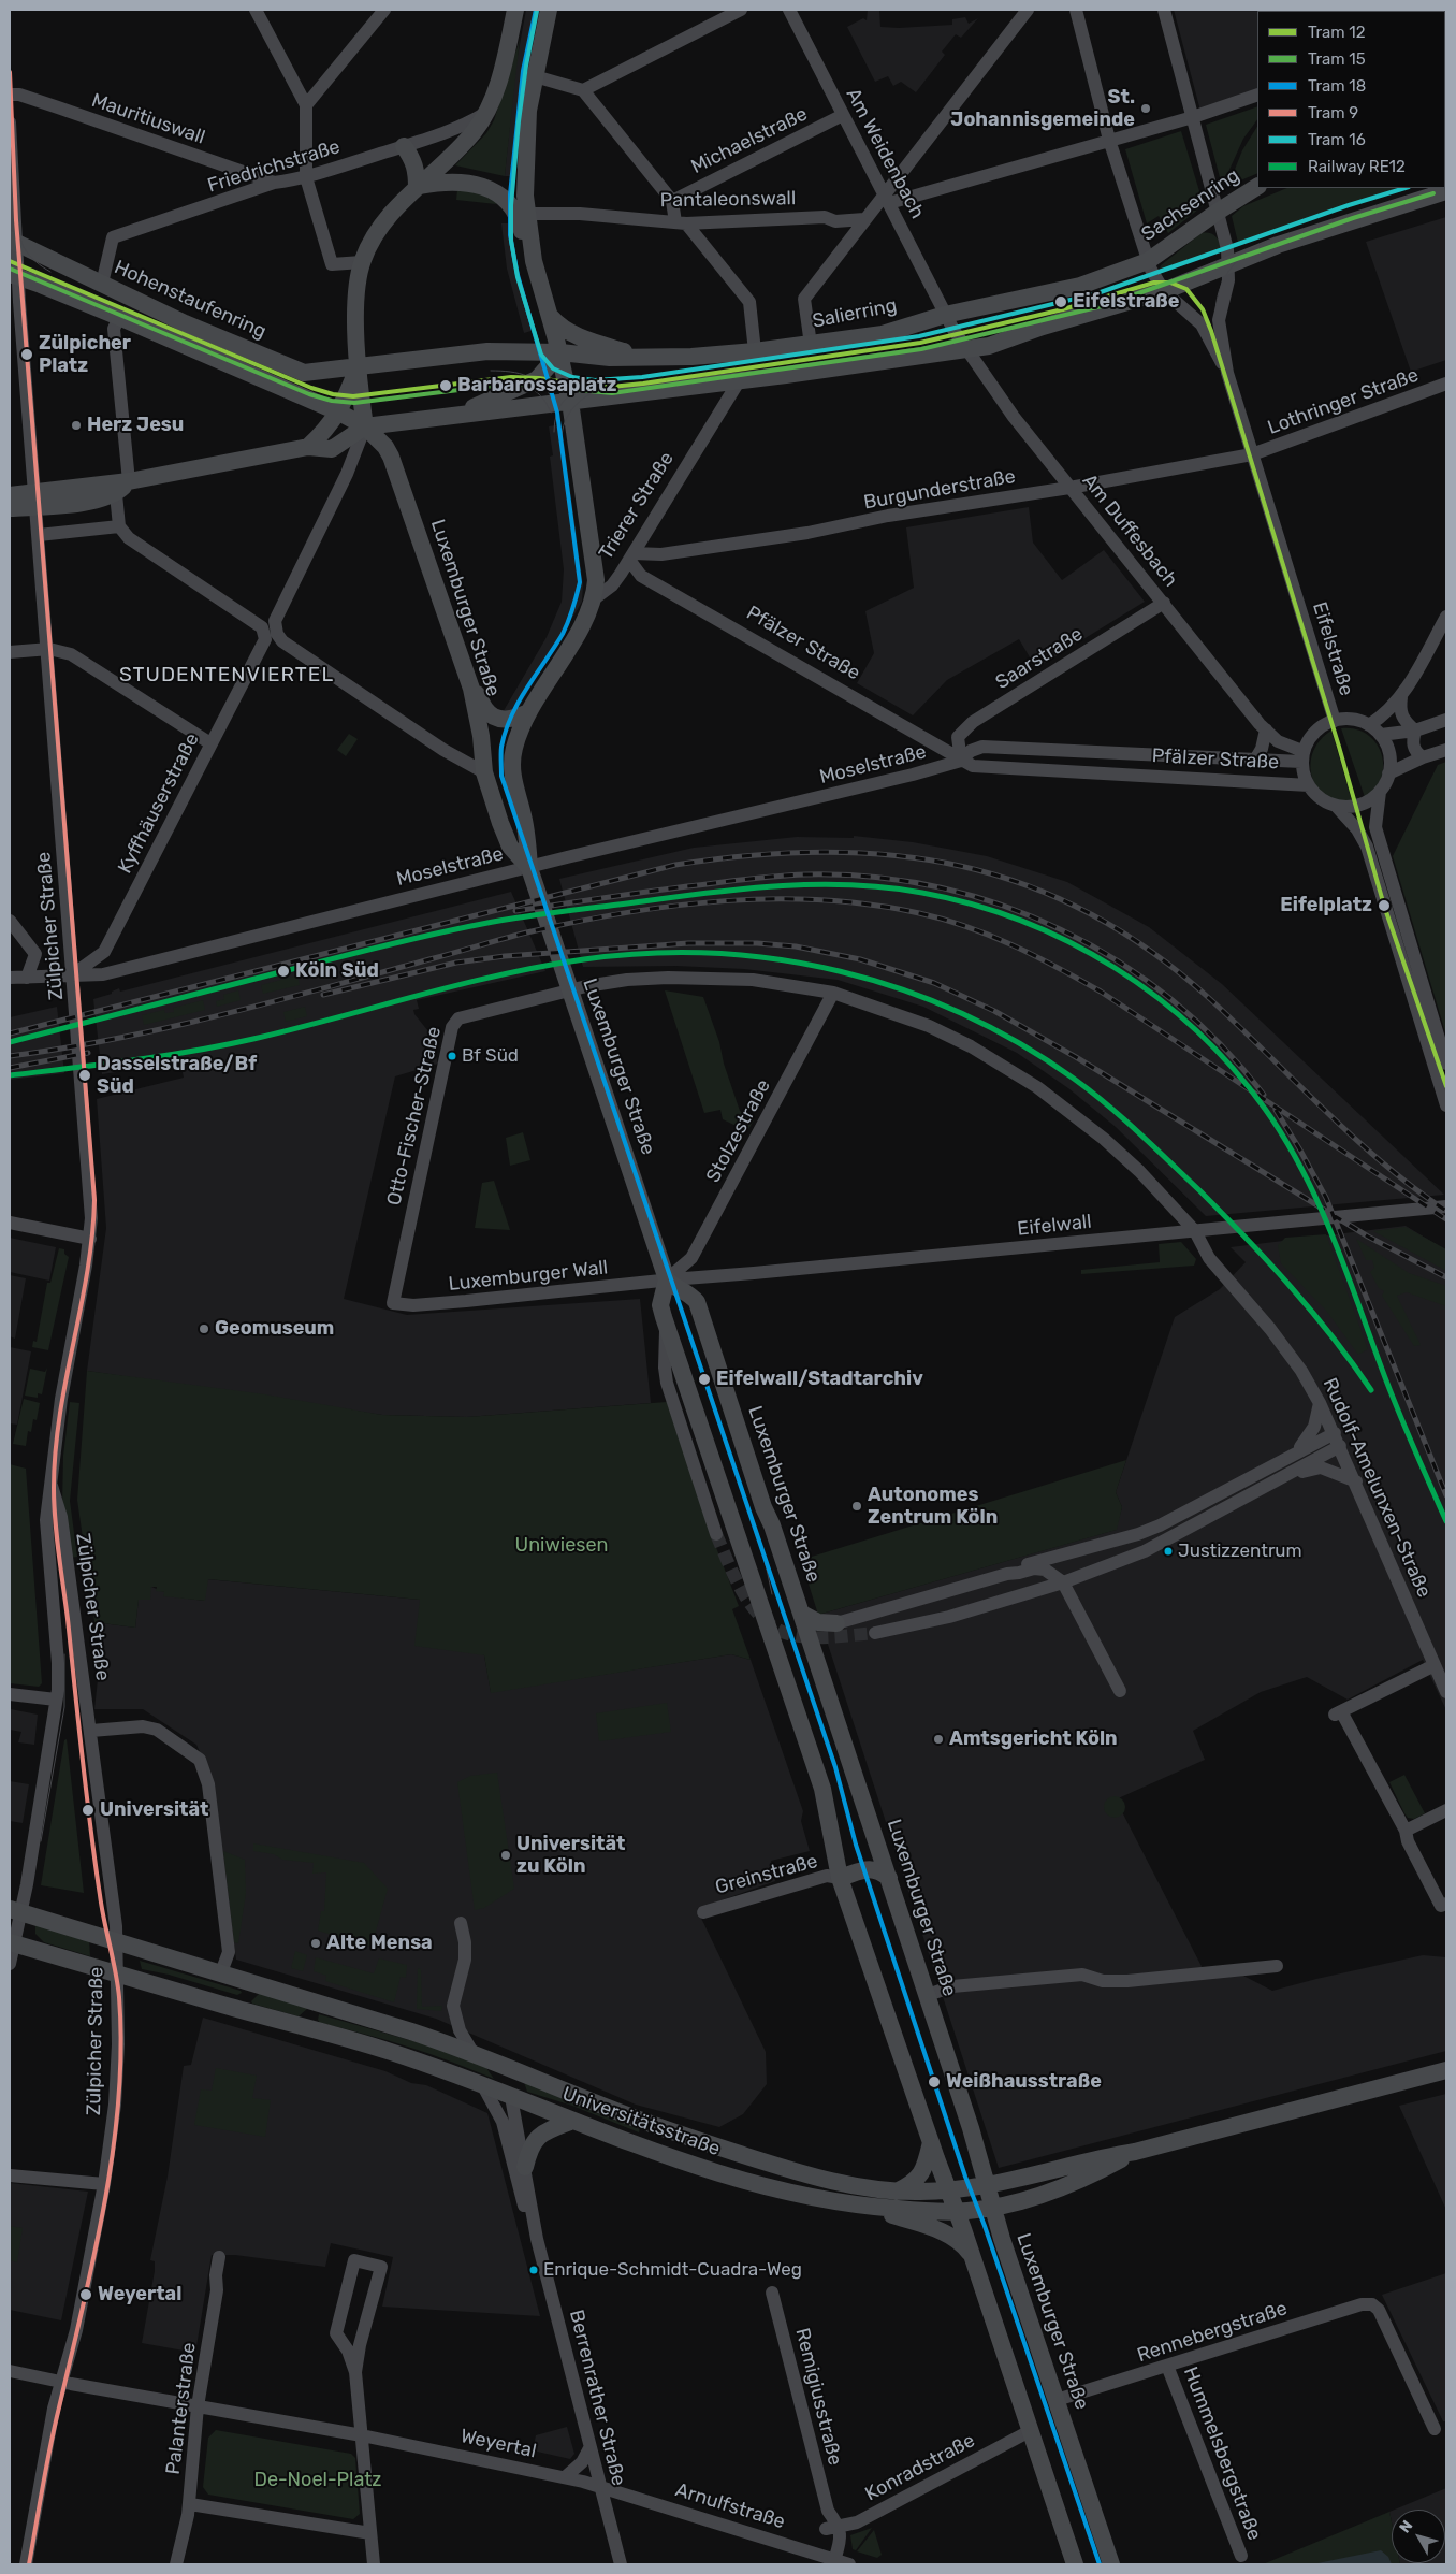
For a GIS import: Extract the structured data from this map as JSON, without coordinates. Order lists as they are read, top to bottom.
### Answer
{
  "streets": {
    "main road": [
      "Sachsenring",
      "Hohenstaufenring",
      "Salierring",
      "Trierer Straße",
      "Luxemburger Straße",
      "Universitätsstraße"
    ],
    "street": [
      "Mauritiuswall",
      "Michaelstraße",
      "Am Weidenbach",
      "Friedrichstraße",
      "Pantaleonswall",
      "Lothringer Straße",
      "Burgunderstraße",
      "Am Duffesbach",
      "Pfälzer Straße",
      "Eifelstraße",
      "Saarstraße",
      "Moselstraße",
      "Kyffhäuserstraße",
      "Zülpicher Straße",
      "Otto-Fischer-Straße",
      "Stolzestraße",
      "Eifelwall",
      "Luxemburger Wall",
      "Rudolf-Amelunxen-Straße",
      "Greinstraße",
      "Rennebergstraße",
      "Remigiusstraße",
      "Berrenrather Straße",
      "Palanterstraße",
      "Weyertal",
      "Hummelsbergstraße",
      "Konradstraße",
      "Arnulfstraße"
    ]
  },
  "crossings": [
    ["Mauritiuswall", "Friedrichstraße"],
    ["Michaelstraße", "Am Weidenbach"],
    ["Am Weidenbach", "Salierring"],
    ["Am Weidenbach", "Am Duffesbach"],
    ["Friedrichstraße", "Hohenstaufenring"],
    ["Sachsenring", "Salierring"],
    ["Sachsenring", "Eifelstraße"],
    ["Salierring", "Am Duffesbach"],
    ["Lothringer Straße", "Burgunderstraße"],
    ["Lothringer Straße", "Eifelstraße"],
    ["Burgunderstraße", "Trierer Straße"],
    ["Burgunderstraße", "Am Duffesbach"],
    ["Burgunderstraße", "Pfälzer Straße"],
    ["Burgunderstraße", "Eifelstraße"],
    ["Trierer Straße", "Luxemburger Straße"],
    ["Trierer Straße", "Pfälzer Straße"],
    ["Am Duffesbach", "Pfälzer Straße"],
    ["Am Duffesbach", "Eifelstraße"],
    ["Am Duffesbach", "Saarstraße"],
    ["Luxemburger Straße", "Moselstraße"],
    ["Luxemburger Straße", "Otto-Fischer-Straße"],
    ["Luxemburger Straße", "Stolzestraße"],
    ["Luxemburger Straße", "Eifelwall"],
    ["Luxemburger Straße", "Luxemburger Wall"],
    ["Luxemburger Straße", "Rennebergstraße"],
    ["Pfälzer Straße", "Eifelstraße"],
    ["Pfälzer Straße", "Saarstraße"],
    ["Pfälzer Straße", "Moselstraße"],
    ["Saarstraße", "Moselstraße"],
    ["Moselstraße", "Kyffhäuserstraße"],
    ["Moselstraße", "Zülpicher Straße"],
    ["Kyffhäuserstraße", "Zülpicher Straße"],
    ["Zülpicher Straße", "Universitätsstraße"],
    ["Zülpicher Straße", "Weyertal"],
    ["Otto-Fischer-Straße", "Stolzestraße"],
    ["Otto-Fischer-Straße", "Luxemburger Wall"],
    ["Otto-Fischer-Straße", "Rudolf-Amelunxen-Straße"],
    ["Stolzestraße", "Eifelwall"],
    ["Stolzestraße", "Luxemburger Wall"],
    ["Stolzestraße", "Rudolf-Amelunxen-Straße"],
    ["Eifelwall", "Luxemburger Wall"],
    ["Eifelwall", "Rudolf-Amelunxen-Straße"],
    ["Universitätsstraße", "Berrenrather Straße"],
    ["Rennebergstraße", "Hummelsbergstraße"],
    ["Remigiusstraße", "Konradstraße"],
    ["Berrenrather Straße", "Weyertal"],
    ["Berrenrather Straße", "Arnulfstraße"],
    ["Palanterstraße", "Weyertal"],
    ["Weyertal", "Arnulfstraße"]
  ],
  "districts": ["STUDENTENVIERTEL"],
  "parks": ["Uniwiesen", "De-Noel-Platz"],
  "places": [
    "St. Johannisgemeinde",
    "Eifelstraße",
    "Zülpicher Platz",
    "Barbarossaplatz",
    "Herz Jesu",
    "Eifelplatz",
    "Köln Süd",
    "Bf Süd",
    "Dasselstraße/Bf Süd",
    "Geomuseum",
    "Eifelwall/Stadtarchiv",
    "Autonomes Zentrum Köln",
    "Justizzentrum",
    "Amtsgericht Köln",
    "Universität",
    "Universität zu Köln",
    "Alte Mensa",
    "Weißhausstraße",
    "Enrique-Schmidt-Cuadra-Weg",
    "Weyertal"
  ],
  "lines": [
    "tram line 18",
    "tram line 16",
    "tram line 9",
    "tram line 15",
    "tram line 12",
    "rail line RE12"
  ],
  "legend": [
    "Tram 12",
    "Tram 15",
    "Tram 18",
    "Tram 9",
    "Tram 16",
    "Railway RE12"
  ],
  "north": "top left"
}
